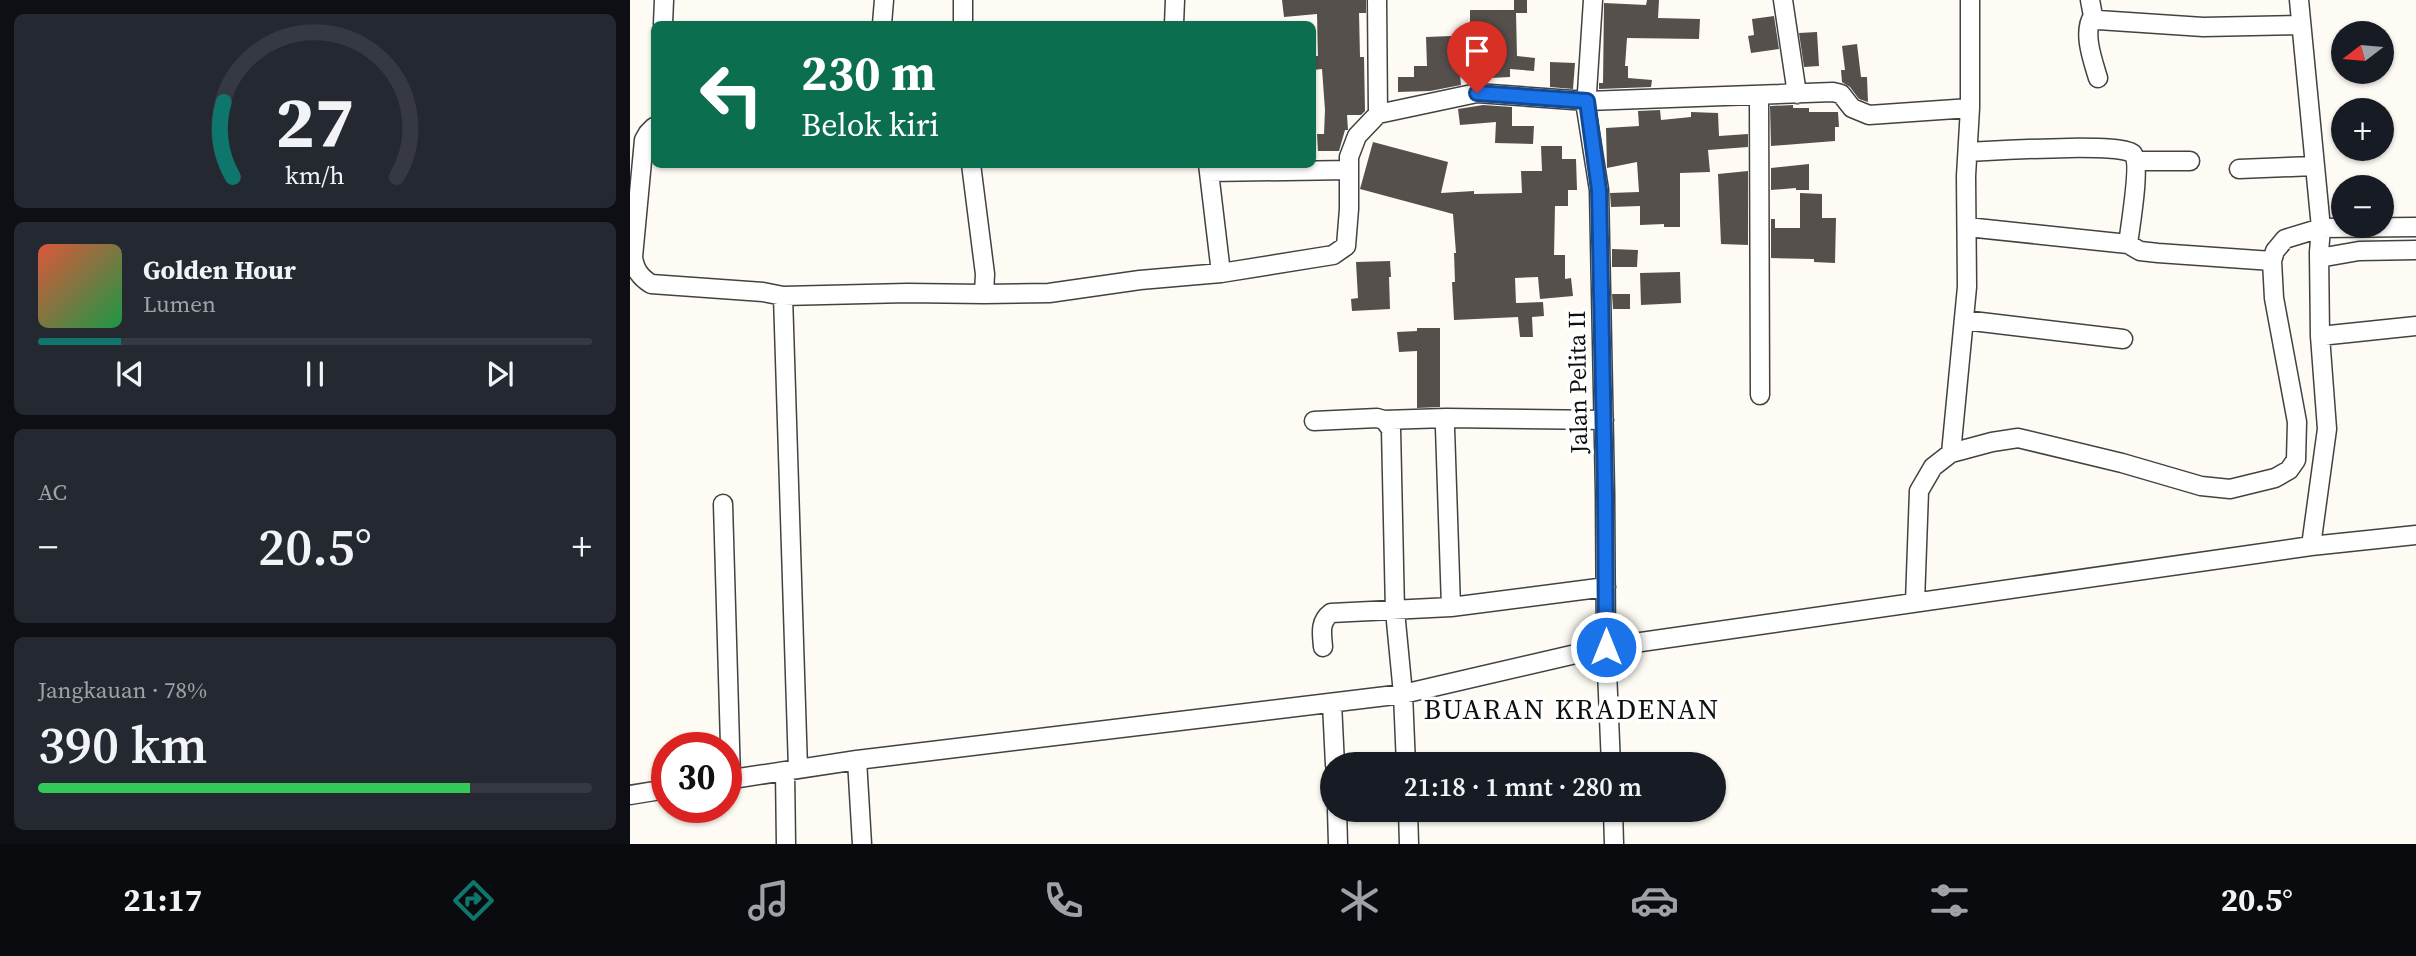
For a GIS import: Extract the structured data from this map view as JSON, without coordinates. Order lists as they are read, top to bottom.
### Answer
{
  "streets": {
    "street": ["Jalan Pelita II"]
  },
  "districts": ["BUARAN KRADENAN"],
  "north": "left",
  "page": {
    "map_buttons": ["+", "−"],
    "turn": ["230 m", "Belok kiri"],
    "song": ["Golden Hour", "Lumen"],
    "tile": [
      "AC",
      ["Jangkauan · 78%", "390 km"]
    ],
    "heat": ["−", "20.5°", "+"],
    "limit": "30",
    "trip": "21:18 · 1 mnt · 280 m",
    "tabs": ["21:17", "20.5°"],
    "gauge": ["27", "km/h"]
  }
}
